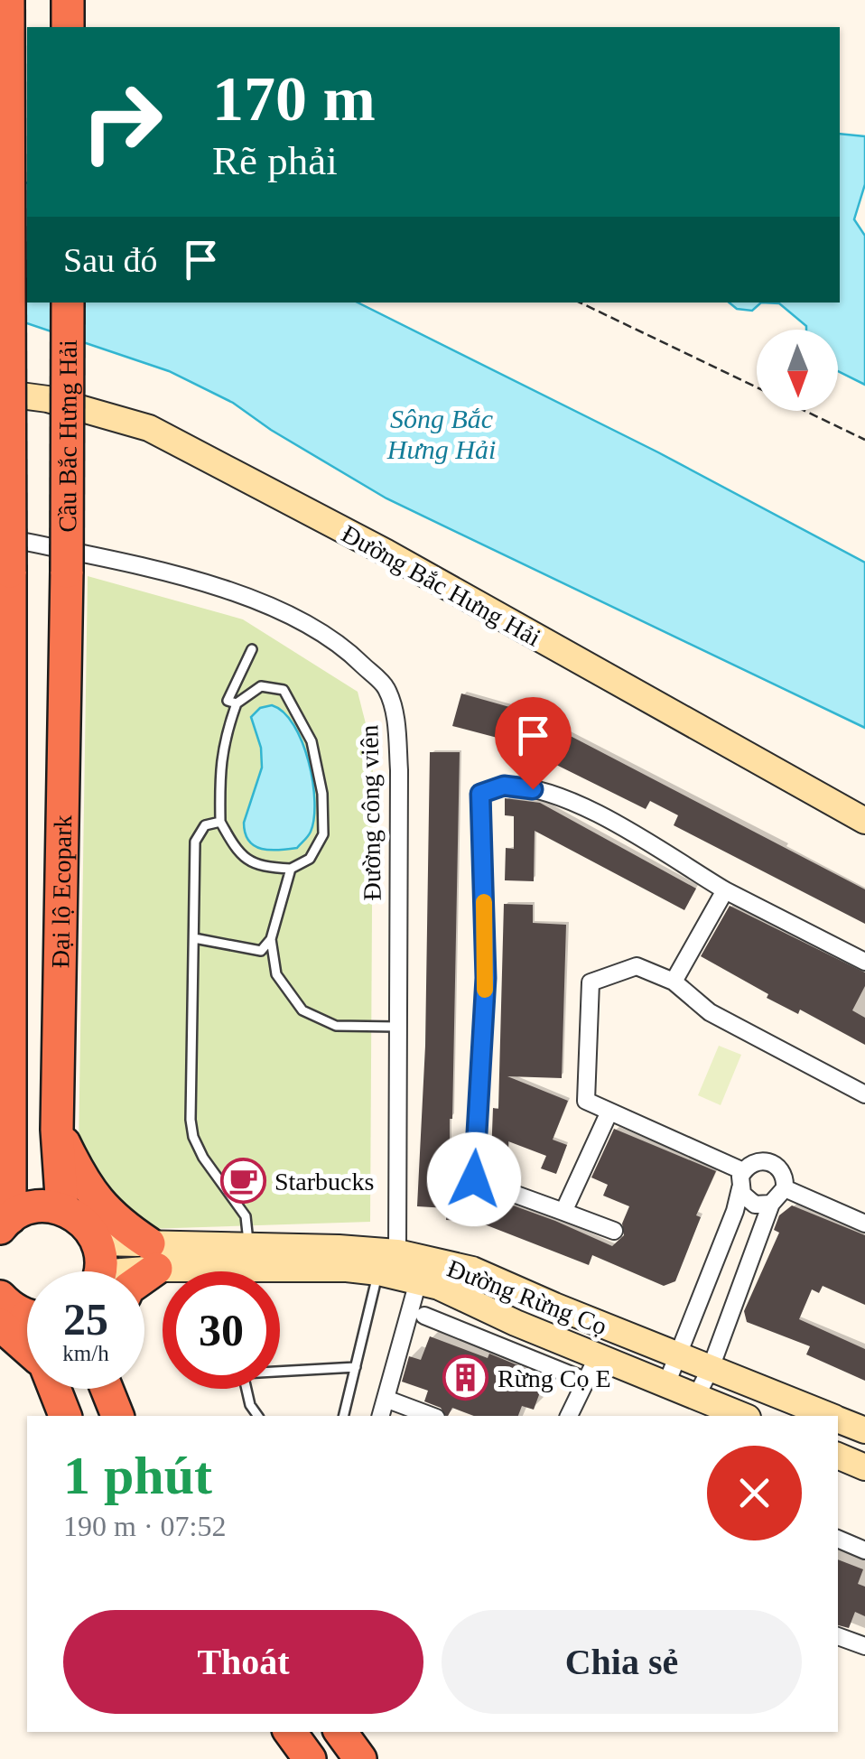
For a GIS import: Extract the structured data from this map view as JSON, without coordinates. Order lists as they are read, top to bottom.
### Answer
{
  "streets": {
    "highway": ["Cầu Bắc Hưng Hải", "Đại lộ Ecopark"],
    "street": ["Đường Bắc Hưng Hải", "Đường công viên", "Đường Rừng Cọ"]
  },
  "crossings": [
    ["Cầu Bắc Hưng Hải", "Đại lộ Ecopark"],
    ["Đường công viên", "Đường Rừng Cọ"]
  ],
  "water": ["Sông Bắc Hưng Hải"],
  "places": {
    "cafe": ["Starbucks"],
    "building": ["Rừng Cọ E"]
  },
  "north": "bottom",
  "page": {
    "turn": ["170 m", "Rẽ phải"],
    "then": "Sau đó",
    "speed": "25 km/h",
    "limit": "30",
    "heading": ["1 phút", "190 m · 07:52"],
    "buttons": ["Thoát", "Chia sẻ"]
  }
}
